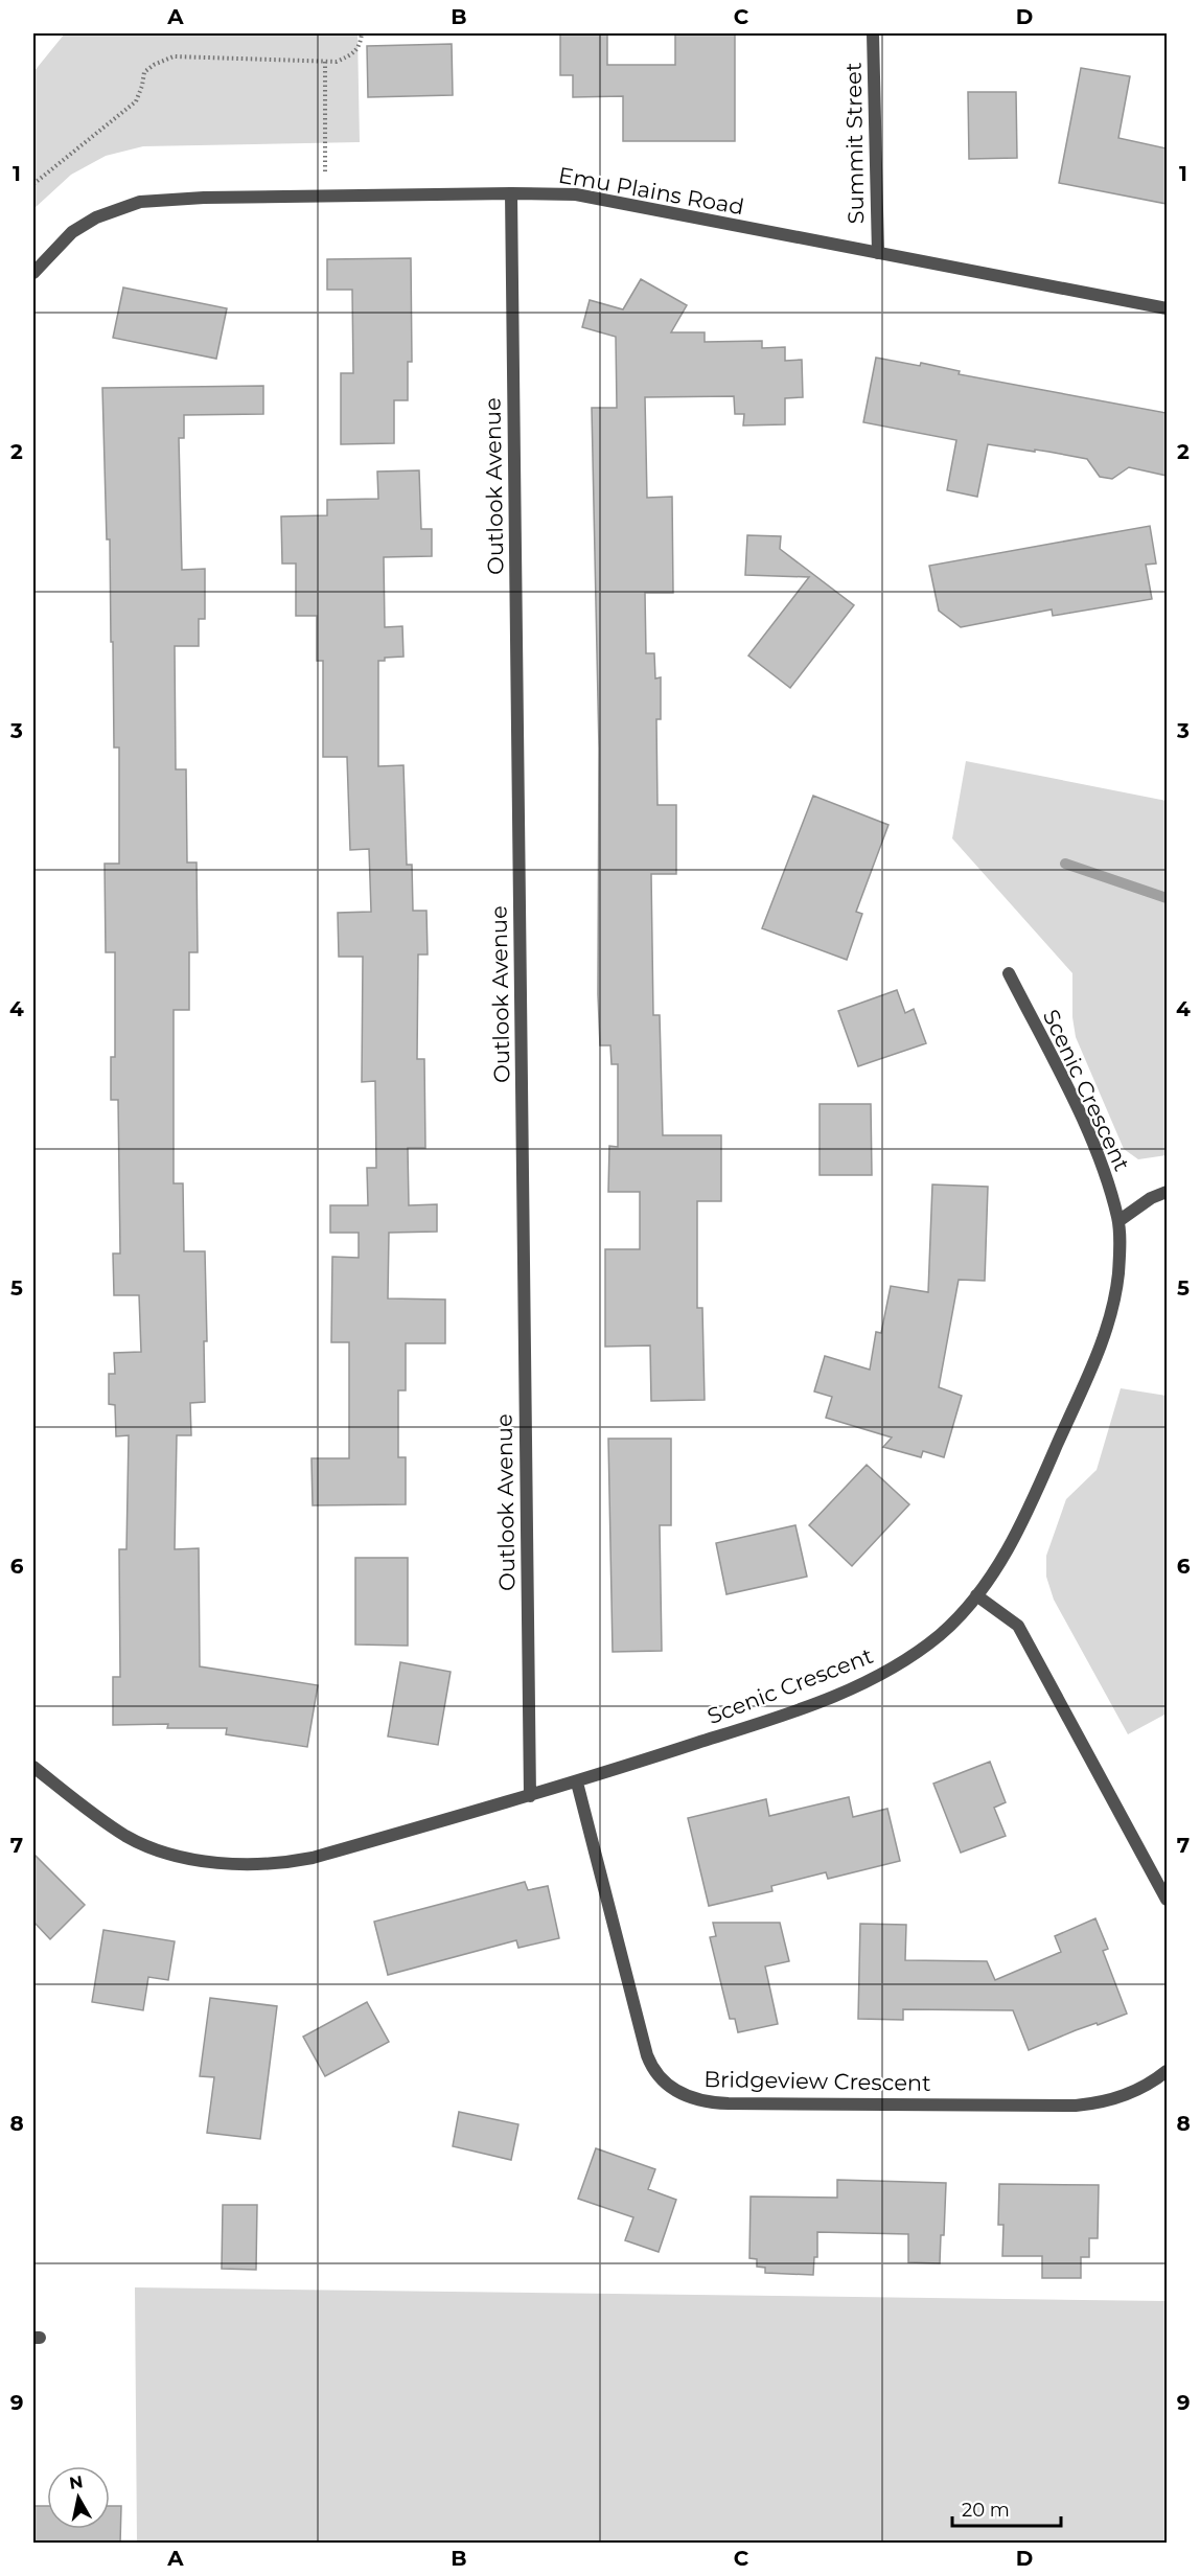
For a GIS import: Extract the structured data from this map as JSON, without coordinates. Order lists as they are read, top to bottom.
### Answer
{
  "streets": {
    "street": [
      "Summit Street",
      "Emu Plains Road",
      "Outlook Avenue",
      "Scenic Crescent",
      "Bridgeview Crescent"
    ]
  },
  "crossings": [
    ["Summit Street", "Emu Plains Road"],
    ["Emu Plains Road", "Outlook Avenue"],
    ["Outlook Avenue", "Scenic Crescent"],
    ["Scenic Crescent", "Bridgeview Crescent"]
  ],
  "scale_bar": "20 m",
  "north": "top",
  "grid": {
    "columns": [
      "A",
      "B",
      "C",
      "D"
    ],
    "rows": [
      "1",
      "2",
      "3",
      "4",
      "5",
      "6",
      "7",
      "8",
      "9"
    ]
  }
}
